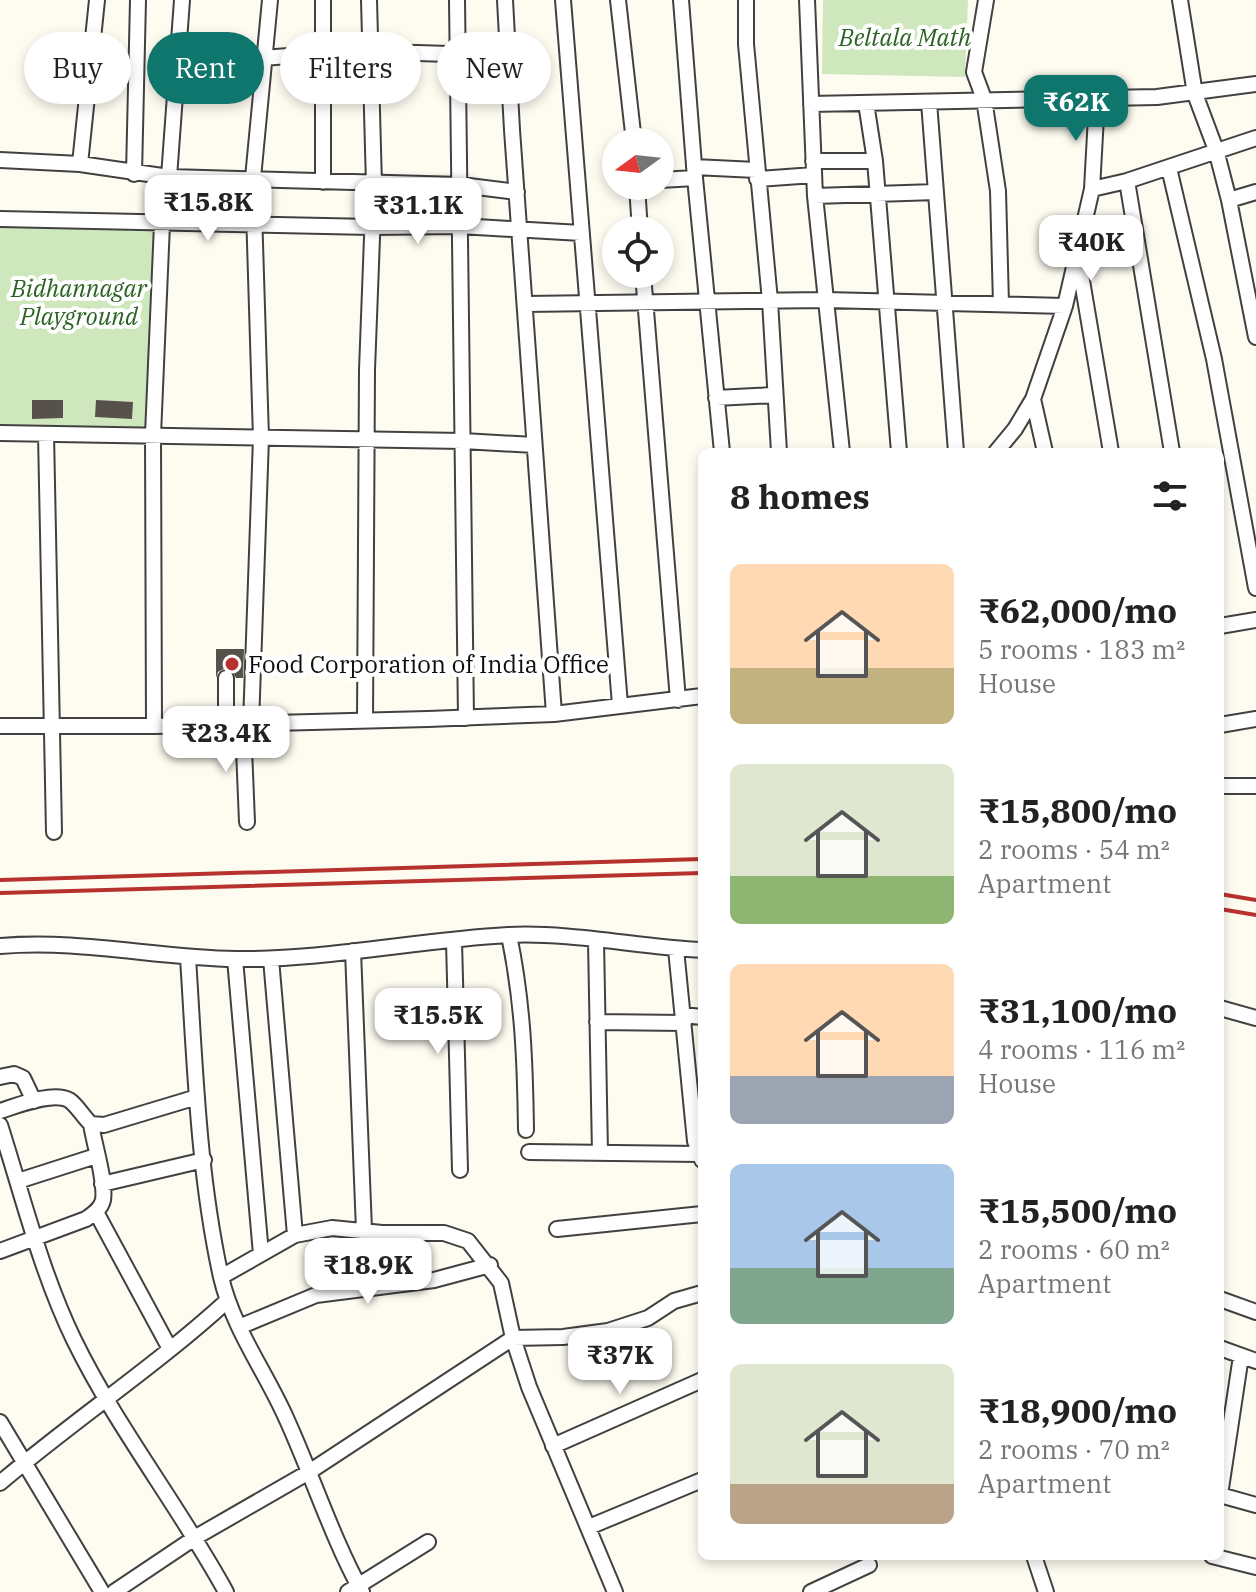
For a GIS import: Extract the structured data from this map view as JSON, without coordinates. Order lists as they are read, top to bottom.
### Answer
{
  "parks": ["Beltala Math", "Bidhannagar Playground"],
  "places": ["Food Corporation of India Office"],
  "north": "left",
  "page": {
    "chip": [
      "Buy",
      "Rent",
      "Filters",
      "New"
    ],
    "price": [
      "₹62K",
      "₹15.8K",
      "₹31.1K",
      "₹40K",
      "₹23.4K",
      "₹15.5K",
      "₹18.9K",
      "₹37K"
    ],
    "heading": "8 homes",
    "list": [
      {
        "name": "₹62,000/mo",
        "note": "5 rooms · 183 m² · House"
      },
      {
        "name": "₹15,800/mo",
        "note": "2 rooms · 54 m² · Apartment"
      },
      {
        "name": "₹31,100/mo",
        "note": "4 rooms · 116 m² · House"
      },
      {
        "name": "₹15,500/mo",
        "note": "2 rooms · 60 m² · Apartment"
      },
      {
        "name": "₹18,900/mo",
        "note": "2 rooms · 70 m² · Apartment"
      }
    ]
  }
}
